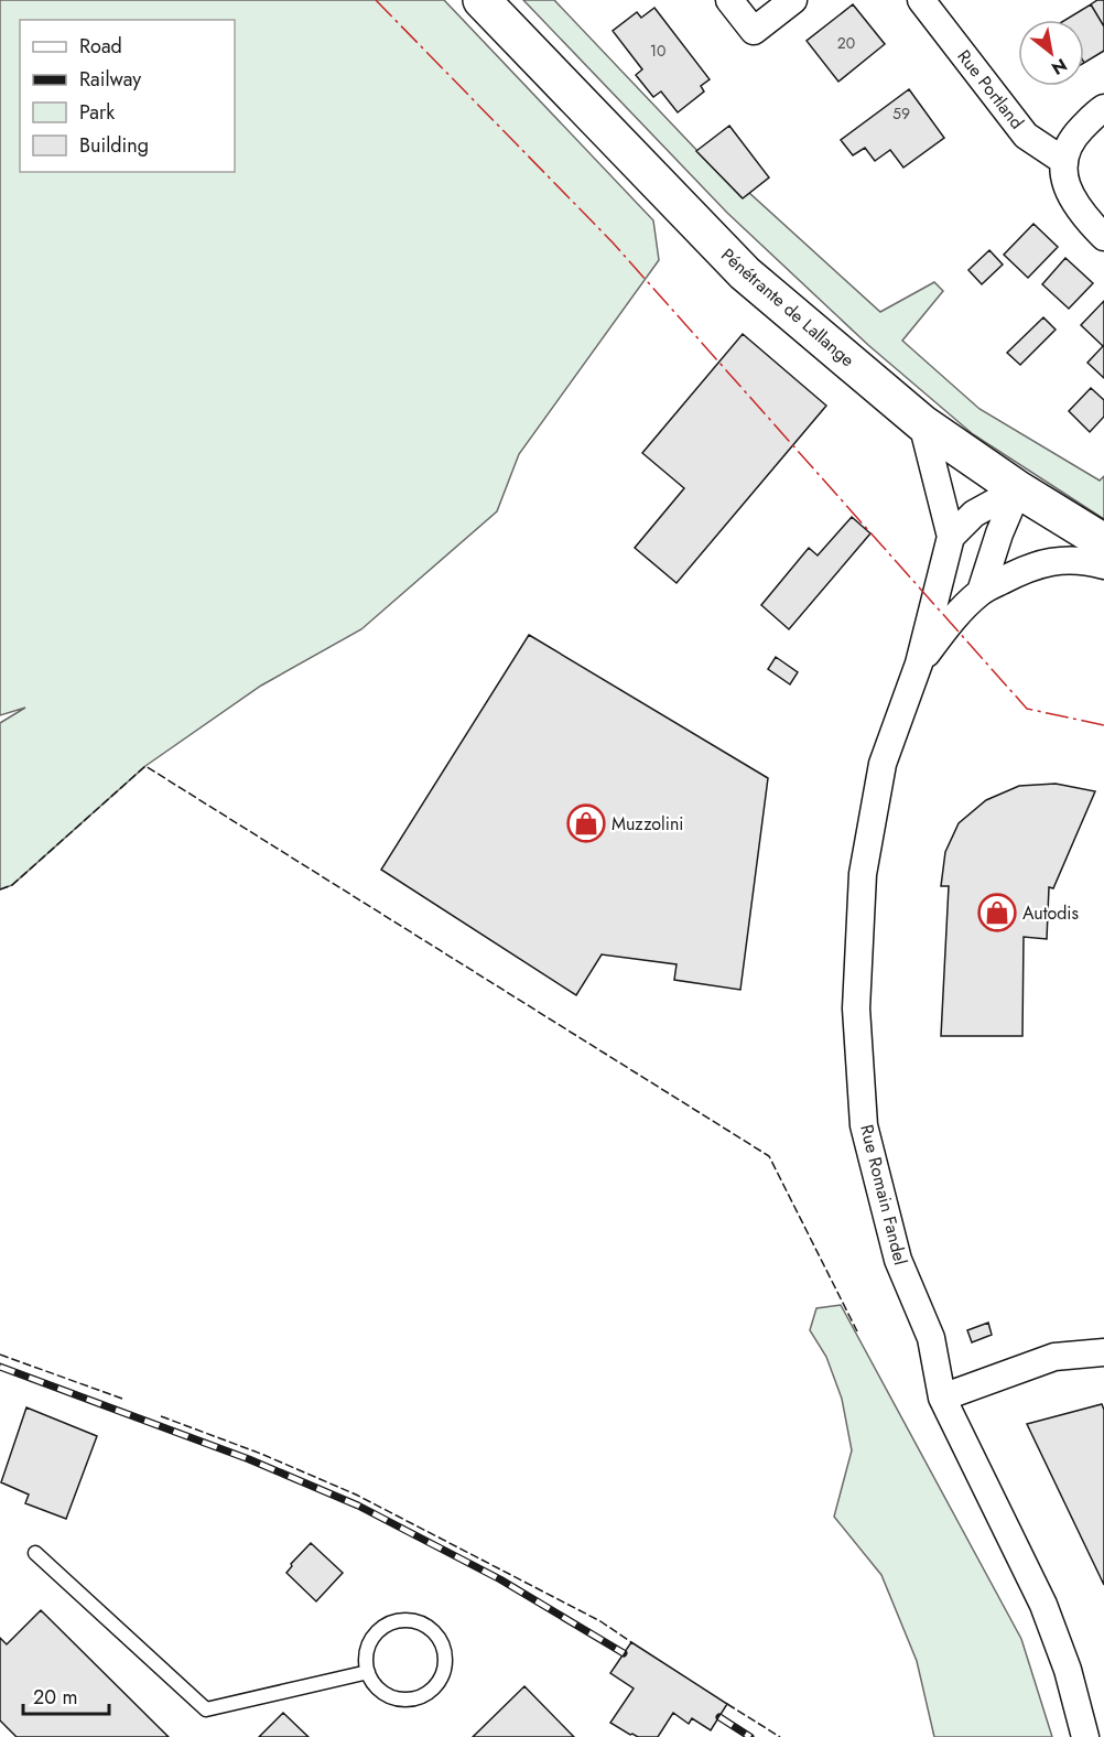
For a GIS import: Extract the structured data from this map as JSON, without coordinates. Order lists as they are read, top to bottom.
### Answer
{
  "streets": {
    "main road": ["Pénétrante de Lallange"],
    "street": ["Rue Portland", "Rue Romain Fandel"]
  },
  "crossings": [
    ["Pénétrante de Lallange", "Rue Romain Fandel"]
  ],
  "places": {
    "shop": ["Muzzolini", "Autodis"]
  },
  "house_numbers": ["20", "10", "59"],
  "legend": [
    "Road",
    "Railway",
    "Park",
    "Building"
  ],
  "scale_bar": "20 m",
  "north": "bottom right"
}
